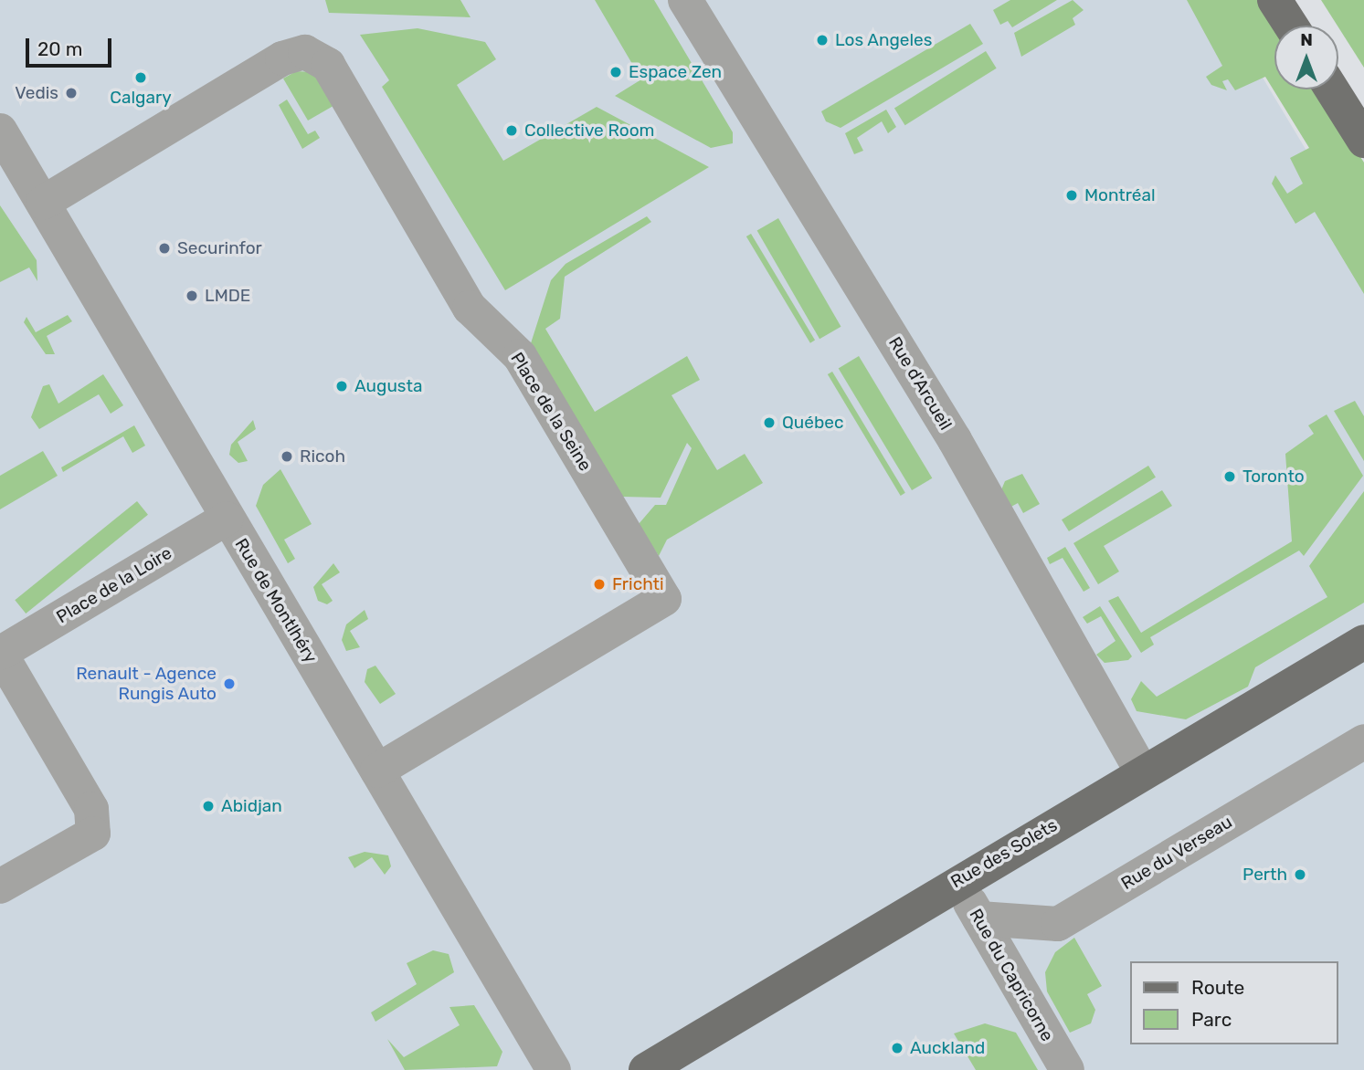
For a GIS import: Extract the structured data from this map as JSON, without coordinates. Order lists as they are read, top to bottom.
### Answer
{
  "streets": {
    "main road": ["Rue des Solets"],
    "street": [
      "Rue d'Arcueil",
      "Place de la Seine",
      "Place de la Loire",
      "Rue de Montlhéry",
      "Rue du Verseau",
      "Rue du Capricorne"
    ]
  },
  "crossings": [
    ["Rue d'Arcueil", "Rue des Solets"],
    ["Place de la Seine", "Rue de Montlhéry"],
    ["Place de la Loire", "Rue de Montlhéry"],
    ["Rue du Verseau", "Rue du Capricorne"],
    ["Rue des Solets", "Rue du Capricorne"]
  ],
  "places": [
    "Los Angeles",
    "Espace Zen",
    "Calgary",
    "Vedis",
    "Collective Room",
    "Montréal",
    "Securinfor",
    "LMDE",
    "Augusta",
    "Québec",
    "Ricoh",
    "Toronto",
    "Frichti",
    "Renault - Agence Rungis Auto",
    "Abidjan",
    "Perth",
    "Auckland"
  ],
  "legend": ["Route", "Parc"],
  "scale_bar": "20 m",
  "north": "top"
}
